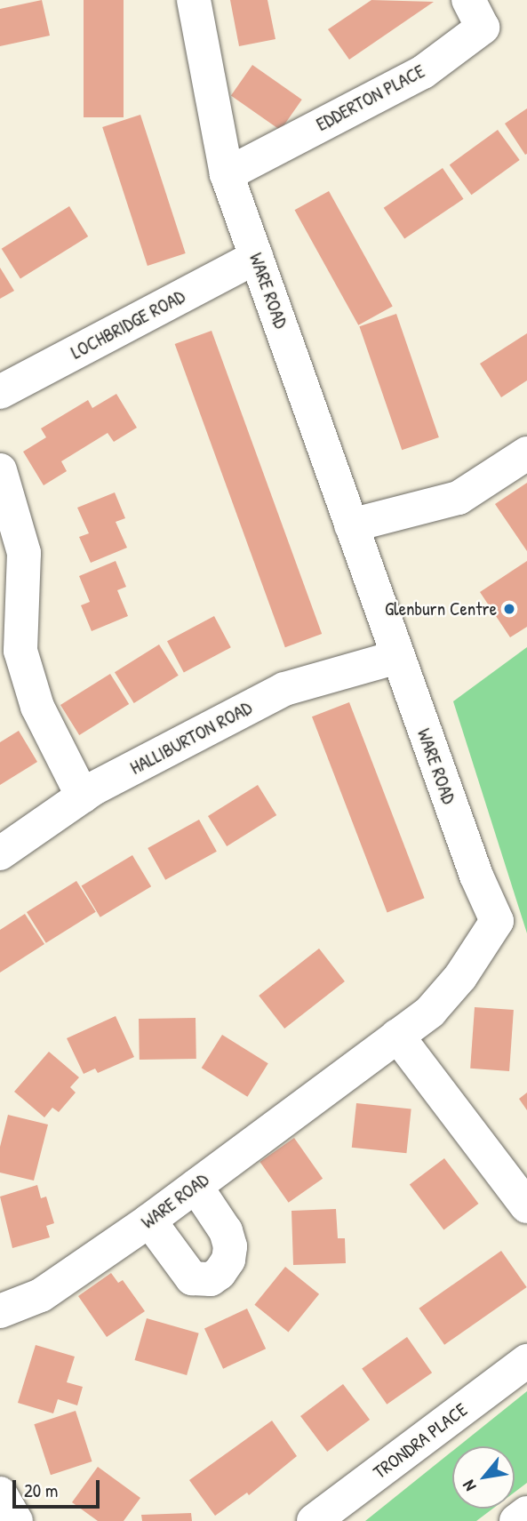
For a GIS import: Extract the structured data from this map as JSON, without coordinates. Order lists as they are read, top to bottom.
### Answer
{
  "streets": {
    "street": [
      "EDDERTON PLACE",
      "WARE ROAD",
      "LOCHBRIDGE ROAD",
      "HALLIBURTON ROAD",
      "TRONDRA PLACE"
    ]
  },
  "crossings": [
    ["EDDERTON PLACE", "WARE ROAD"],
    ["WARE ROAD", "LOCHBRIDGE ROAD"],
    ["WARE ROAD", "HALLIBURTON ROAD"]
  ],
  "places": ["Glenburn Centre"],
  "scale_bar": "20 m",
  "north": "bottom left"
}
